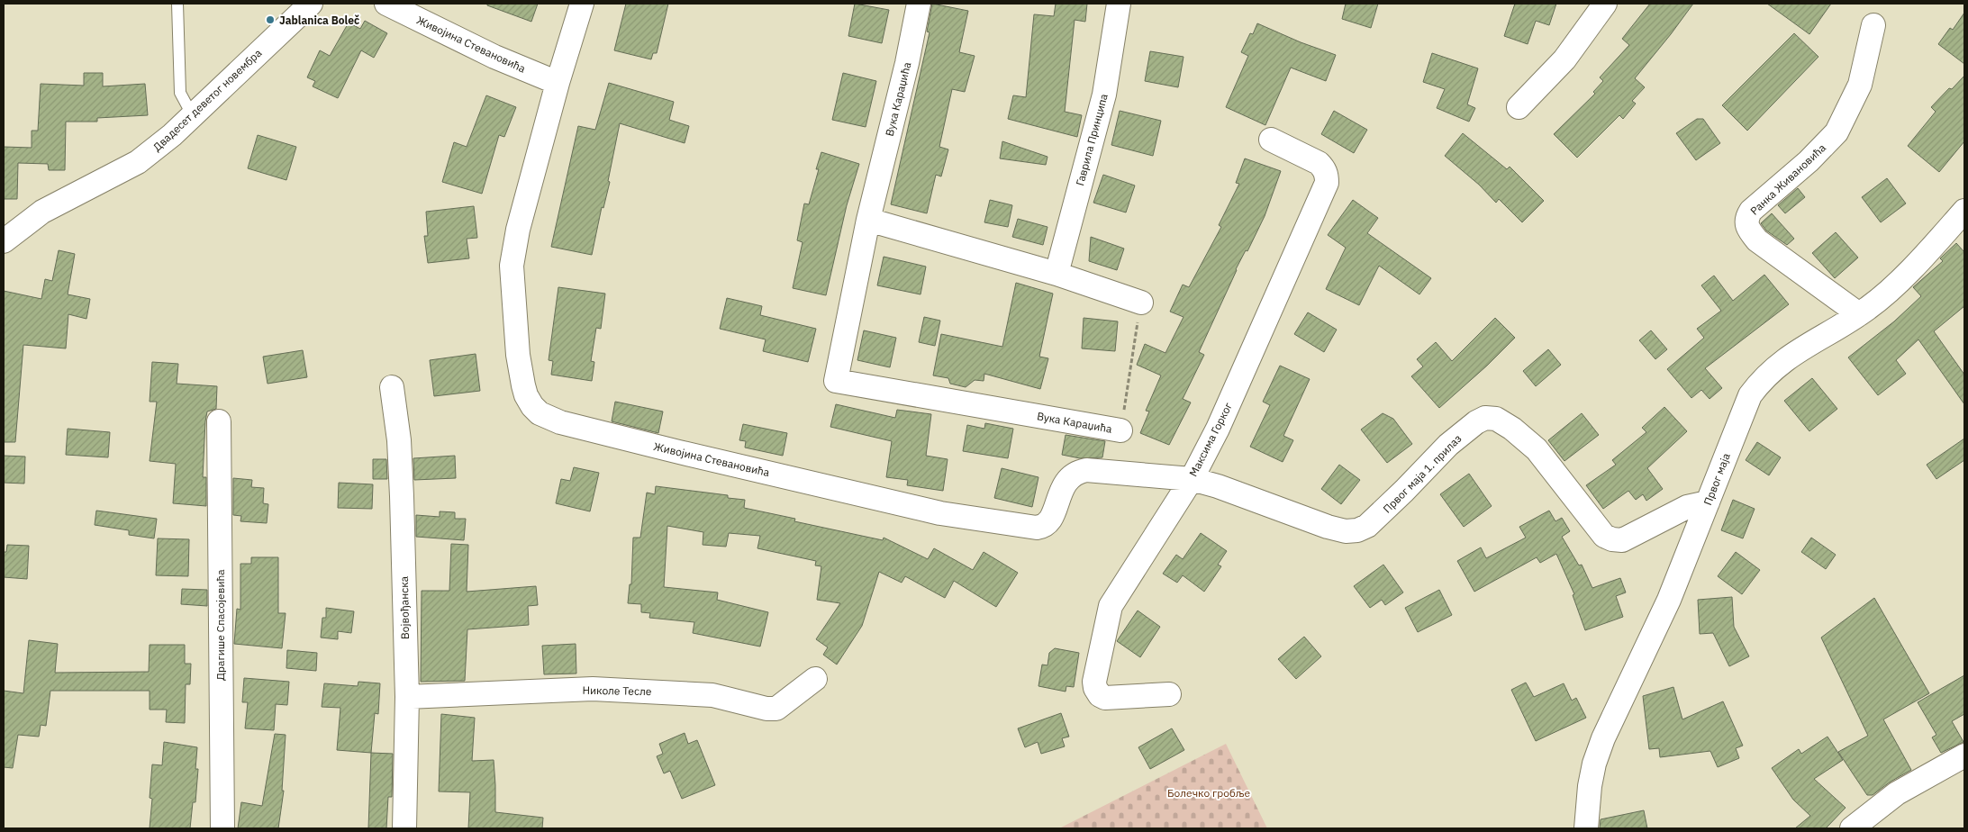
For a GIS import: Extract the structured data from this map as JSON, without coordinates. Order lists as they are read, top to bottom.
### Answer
{
  "streets": {
    "street": [
      "Живојина Стевановића",
      "Вука Караџића",
      "Двадесет деветог новембра",
      "Гаврила Принципа",
      "Ранка Живановића",
      "Максима Горког",
      "Првог маја 1. прилаз",
      "Првог маја",
      "Војвођанска",
      "Драгише Спасојевића",
      "Николе Тесле"
    ]
  },
  "crossings": [
    ["Живојина Стевановића", "Максима Горког"],
    ["Живојина Стевановића", "Првог маја 1. прилаз"],
    ["Ранка Живановића", "Првог маја"],
    ["Максима Горког", "Првог маја 1. прилаз"],
    ["Првог маја 1. прилаз", "Првог маја"],
    ["Војвођанска", "Николе Тесле"]
  ],
  "parks": ["Болечко гробље"],
  "places": ["Jablanica Boleč"]
}
